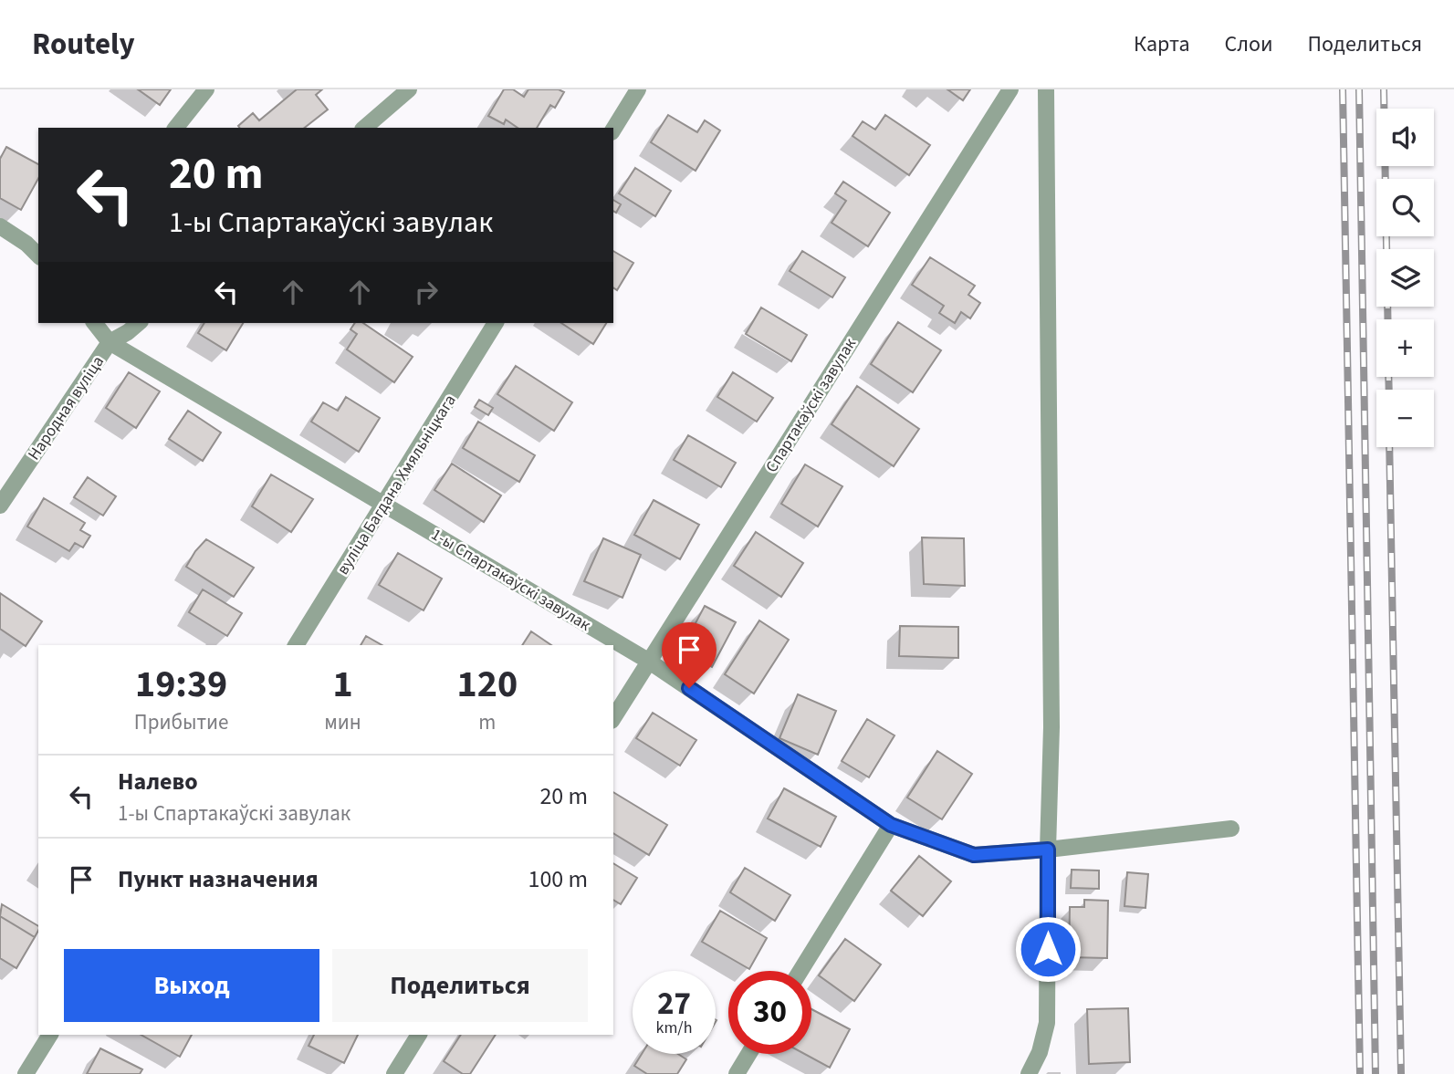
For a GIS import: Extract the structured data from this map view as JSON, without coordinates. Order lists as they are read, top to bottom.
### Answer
{
  "streets": {
    "street": [
      "Спартакаўскі завулак",
      "Народная вуліца",
      "вуліца Багдана Хмяльніцкага",
      "1-ы Спартакаўскі завулак"
    ]
  },
  "crossings": [
    ["Спартакаўскі завулак", "1-ы Спартакаўскі завулак"],
    ["Народная вуліца", "1-ы Спартакаўскі завулак"],
    ["вуліца Багдана Хмяльніцкага", "1-ы Спартакаўскі завулак"]
  ],
  "page": {
    "header": "Routely",
    "nav": ["Карта", "Слои", "Поделиться"],
    "map_buttons": ["+", "−"],
    "turn": ["20 m", "1-ы Спартакаўскі завулак"],
    "eta": [
      "19:39",
      "Прибытие",
      "1",
      "мин",
      "120",
      "m"
    ],
    "list": [
      {
        "name": "Налево",
        "note": "1-ы Спартакаўскі завулак",
        "value": "20 m"
      },
      {
        "name": "Пункт назначения",
        "value": "100 m"
      }
    ],
    "buttons": ["Выход", "Поделиться"],
    "speed": "27 km/h",
    "limit": "30"
  }
}
